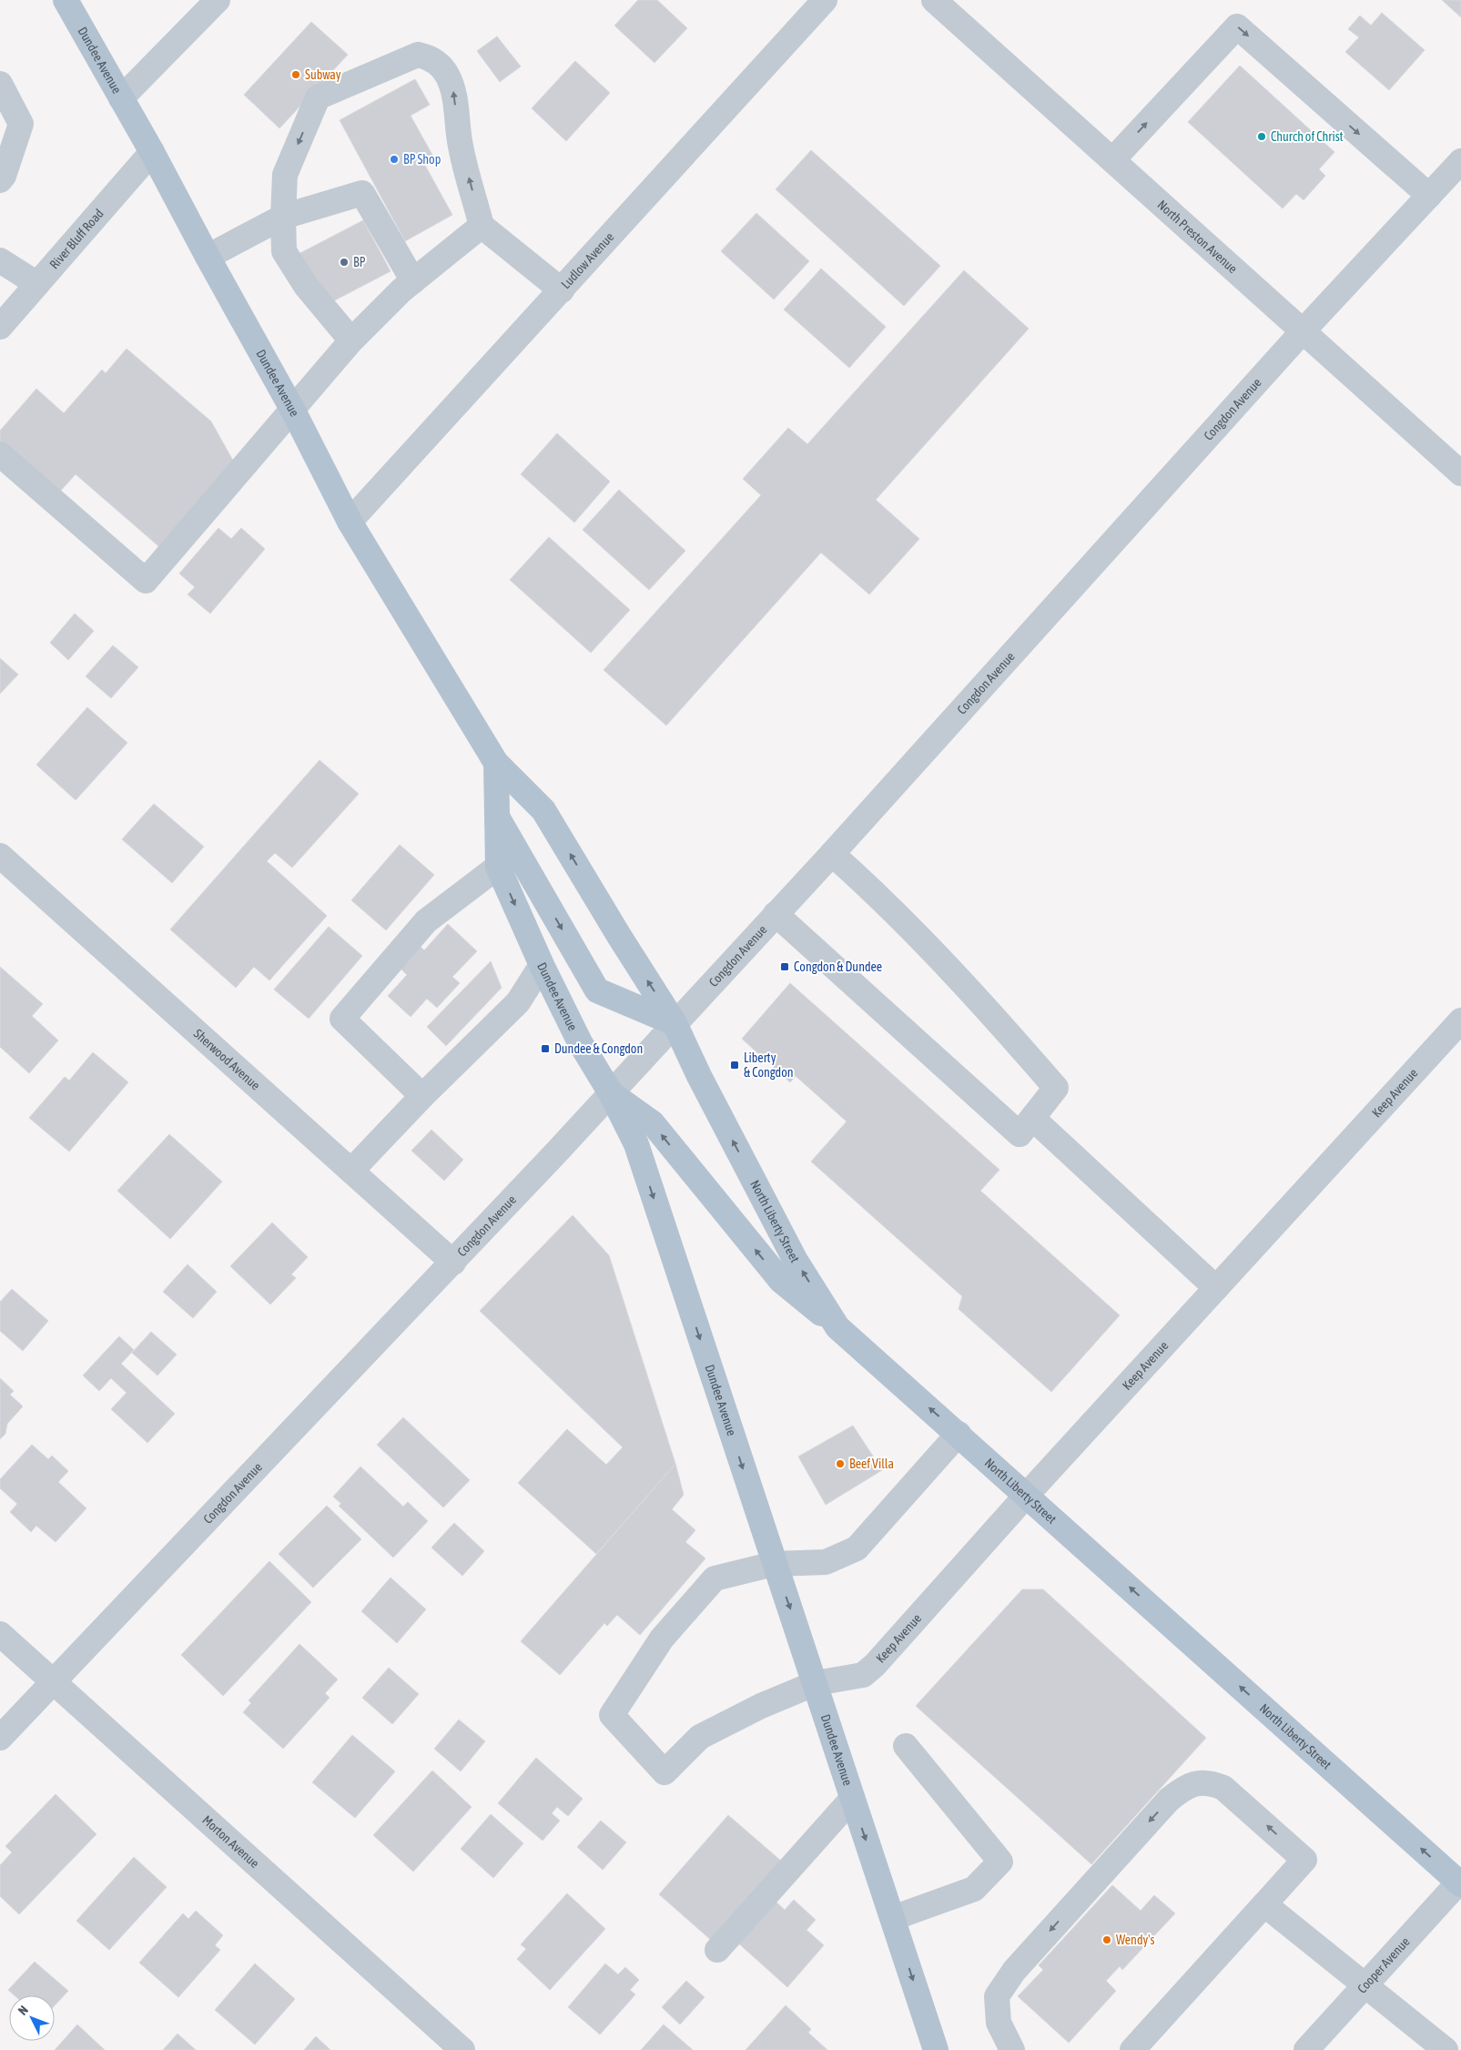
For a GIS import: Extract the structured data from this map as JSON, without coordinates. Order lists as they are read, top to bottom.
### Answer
{
  "streets": {
    "main road": ["Dundee Avenue", "North Liberty Street"],
    "street": [
      "North Preston Avenue",
      "River Bluff Road",
      "Ludlow Avenue",
      "Congdon Avenue",
      "Sherwood Avenue",
      "Keep Avenue",
      "Morton Avenue",
      "Cooper Avenue"
    ]
  },
  "crossings": [
    ["Dundee Avenue", "River Bluff Road"],
    ["Dundee Avenue", "Ludlow Avenue"],
    ["Dundee Avenue", "Congdon Avenue"],
    ["Dundee Avenue", "Keep Avenue"],
    ["Dundee Avenue", "North Liberty Street"],
    ["North Preston Avenue", "Congdon Avenue"],
    ["Congdon Avenue", "Sherwood Avenue"],
    ["Congdon Avenue", "North Liberty Street"],
    ["Congdon Avenue", "Morton Avenue"],
    ["Keep Avenue", "North Liberty Street"],
    ["North Liberty Street", "Cooper Avenue"]
  ],
  "places": {
    "other": [
      "Subway",
      "Church of Christ",
      "BP Shop",
      "BP",
      "Beef Villa",
      "Wendy's"
    ],
    "transit": ["Congdon & Dundee", "Dundee & Congdon", "Liberty & Congdon"]
  },
  "north": "top left"
}
